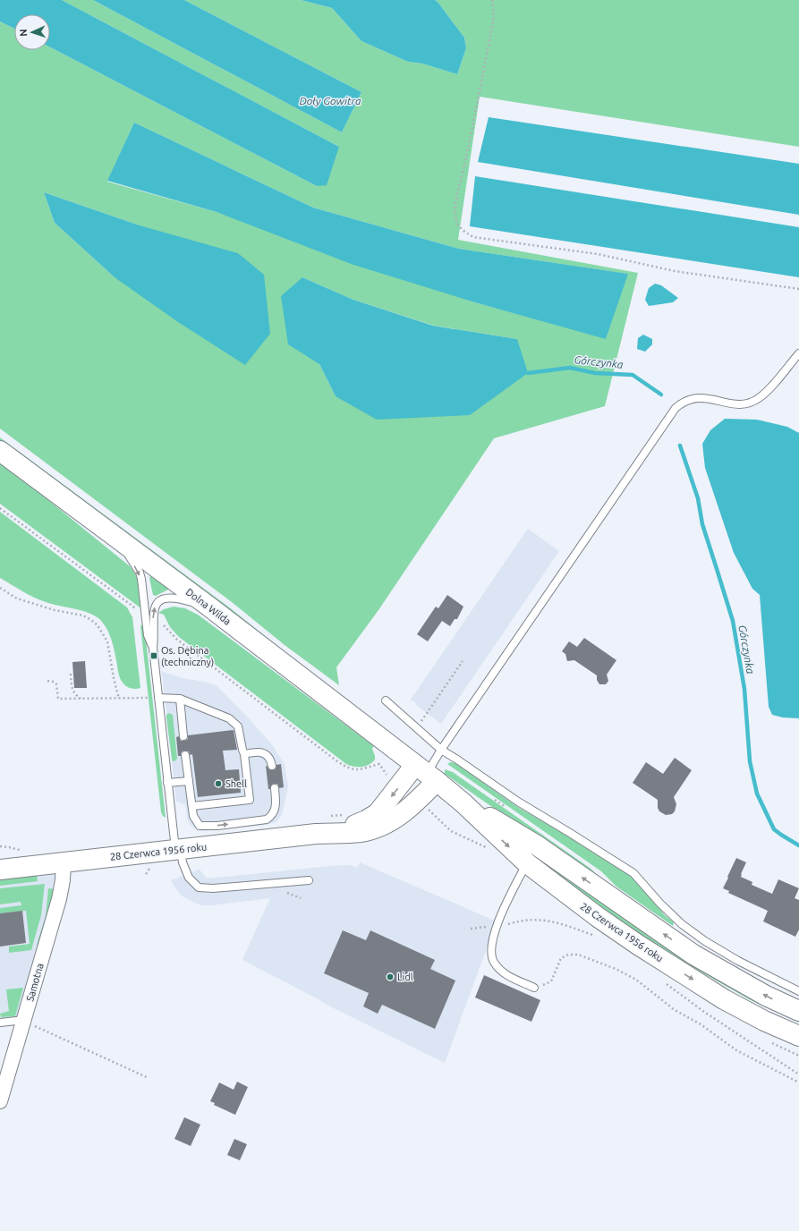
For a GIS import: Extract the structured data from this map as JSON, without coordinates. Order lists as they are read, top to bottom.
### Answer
{
  "streets": {
    "main road": ["Dolna Wilda", "28 Czerwca 1956 roku"],
    "street": ["Samotna"]
  },
  "crossings": [
    ["Dolna Wilda", "28 Czerwca 1956 roku"],
    ["28 Czerwca 1956 roku", "Samotna"]
  ],
  "water": ["Doły Gowitra", "Górczynka"],
  "places": {
    "transit": ["Os. Dębina (techniczny)"],
    "other": ["Shell", "Lidl"]
  },
  "north": "left"
}
